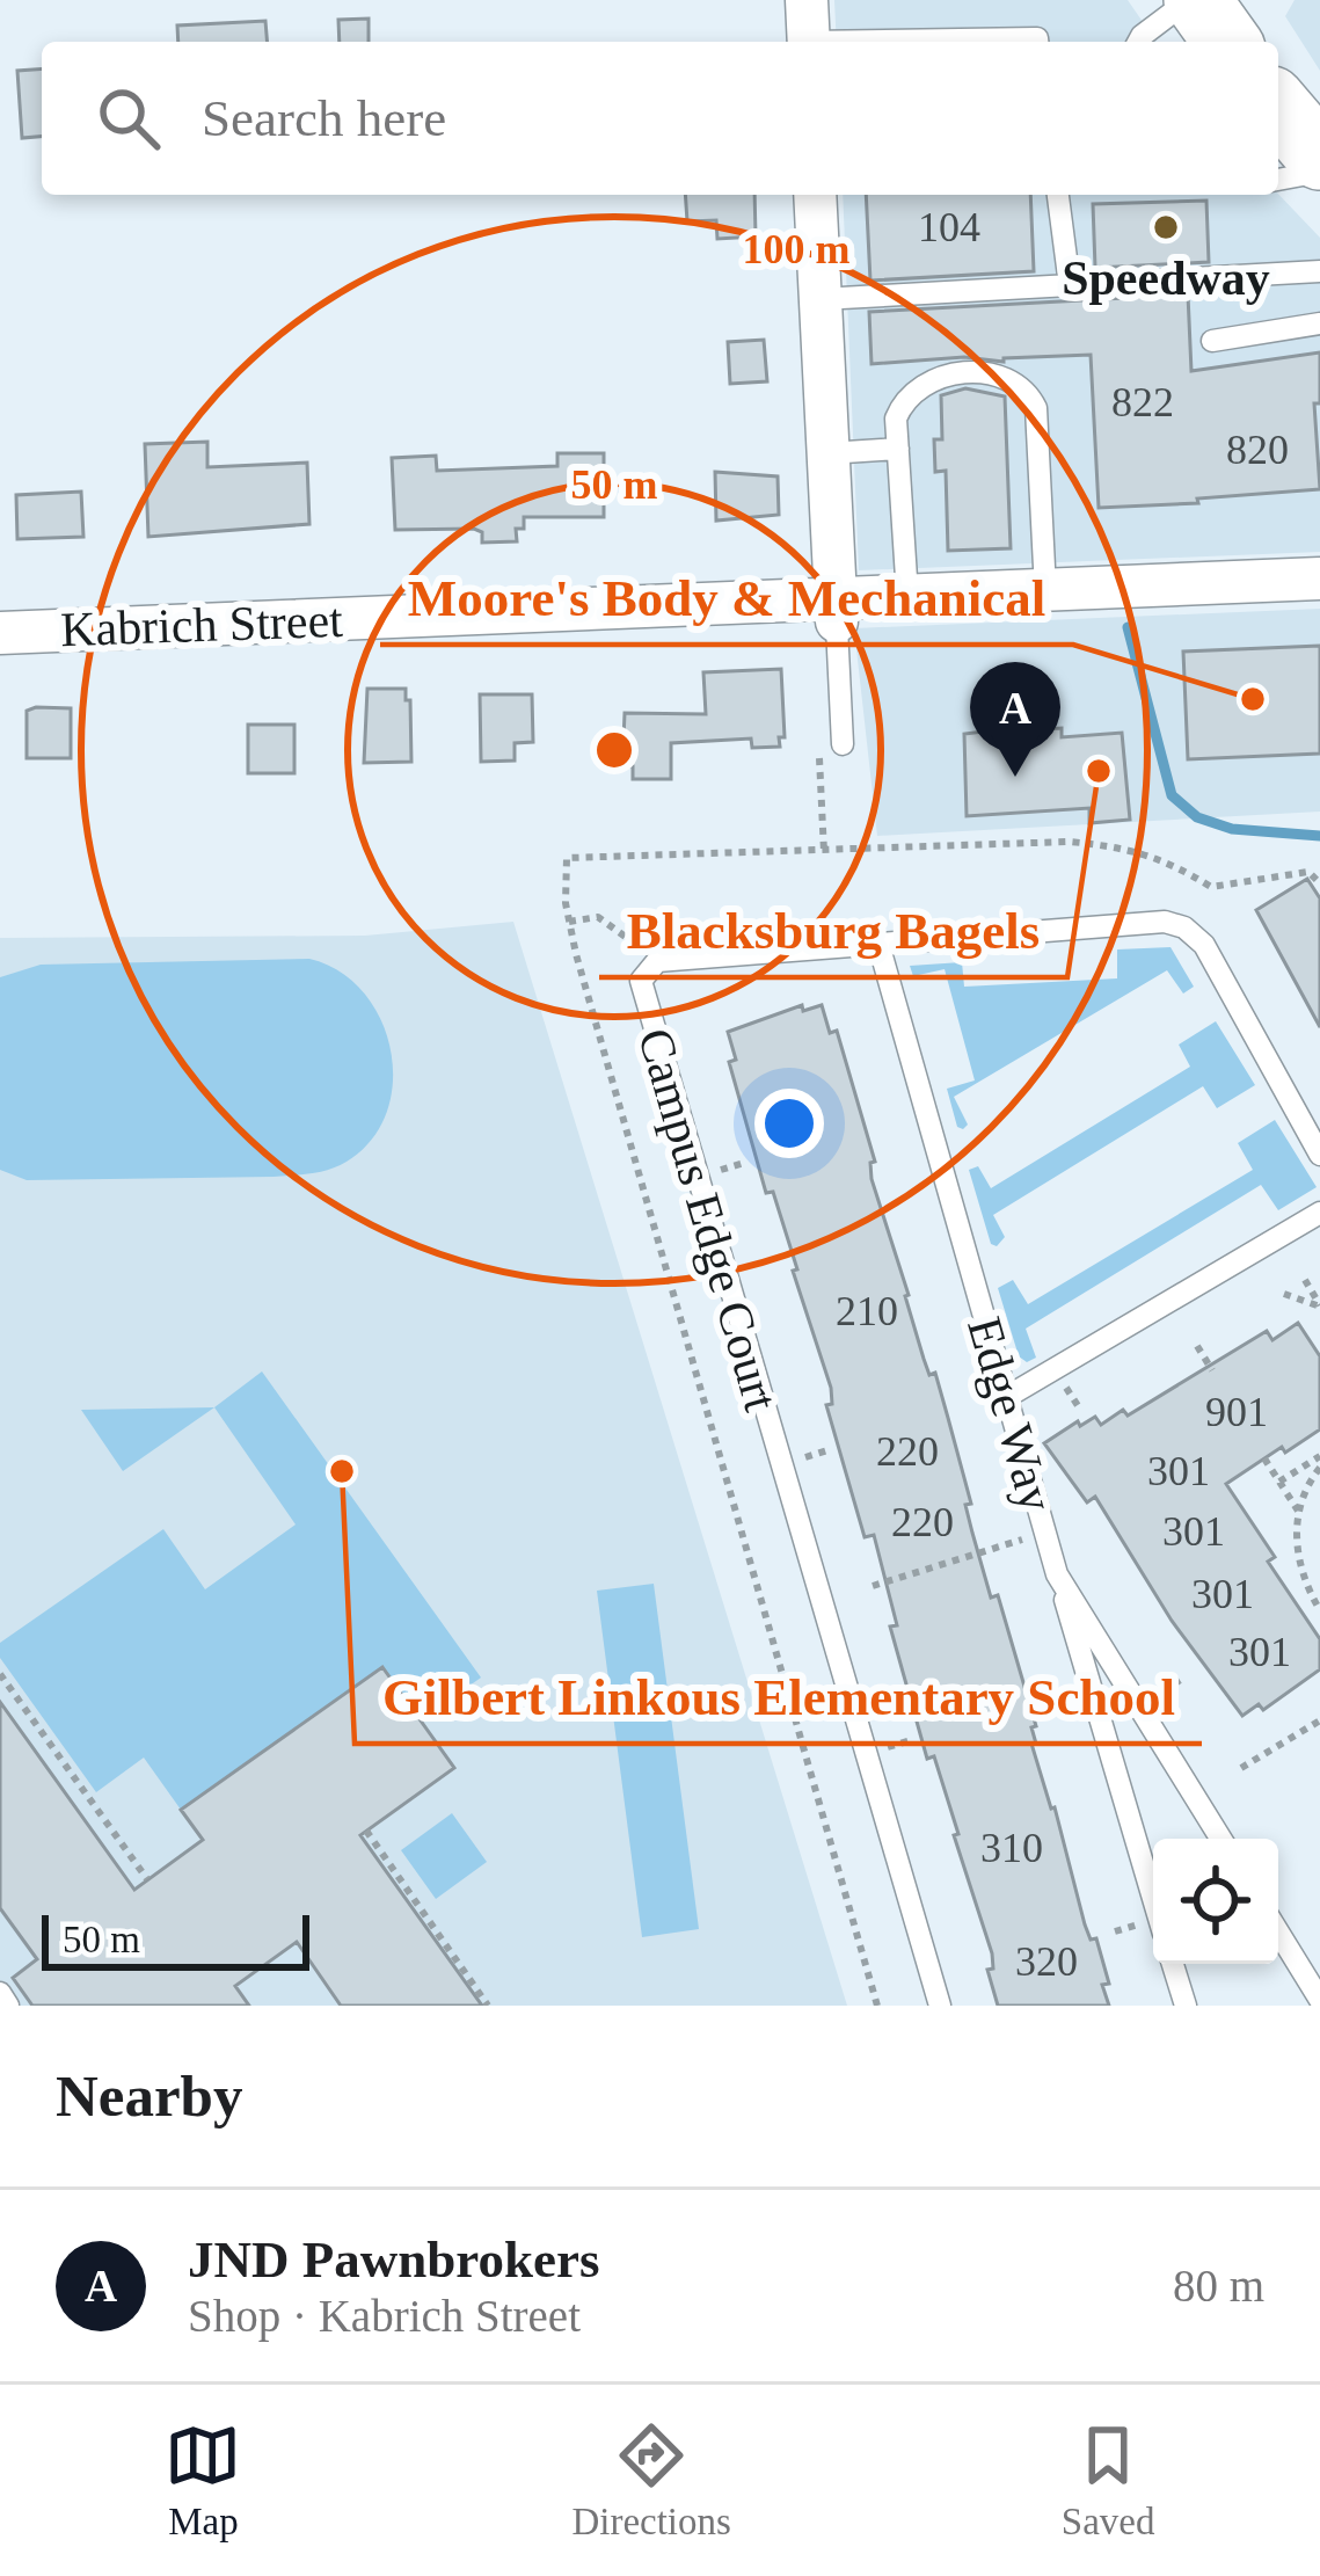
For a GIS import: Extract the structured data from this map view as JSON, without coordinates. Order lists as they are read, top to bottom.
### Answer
{
  "streets": {
    "street": ["Kabrich Street"],
    "lane": ["Campus Edge Court", "Edge Way"]
  },
  "crossings": [
    ["Campus Edge Court", "Edge Way"]
  ],
  "places": [
    "Speedway",
    "Moore's Body & Mechanical",
    "Blacksburg Bagels",
    "Gilbert Linkous Elementary School"
  ],
  "house_numbers": [
    "104",
    "822",
    "820",
    "210",
    "901",
    "220",
    "301",
    "220",
    "301",
    "301",
    "301",
    "310",
    "320"
  ],
  "scale_bar": "50 m",
  "page": {
    "search": "Search here",
    "pins": "A",
    "scale": "50 m",
    "heading": "Nearby",
    "list": [
      {
        "mark": "A",
        "name": "JND Pawnbrokers",
        "note": "Shop · Kabrich Street",
        "value": "80 m"
      }
    ],
    "nav": ["Map", "Directions", "Saved"]
  },
  "rings": ["100 m", "50 m"]
}
